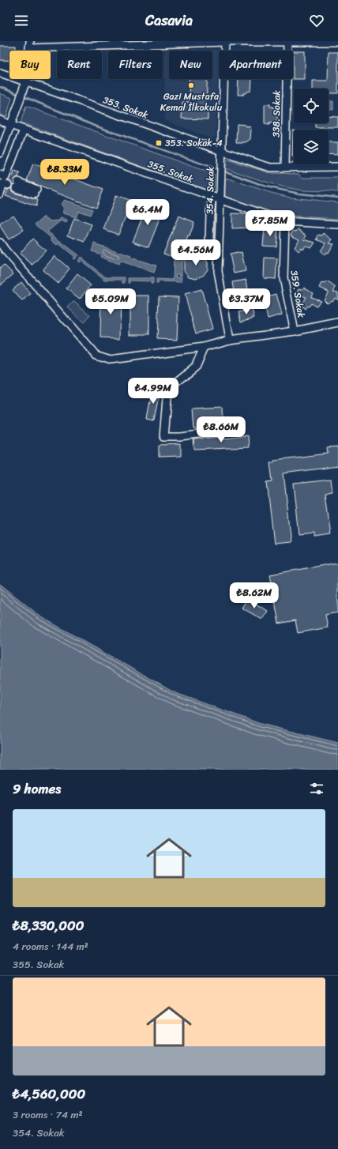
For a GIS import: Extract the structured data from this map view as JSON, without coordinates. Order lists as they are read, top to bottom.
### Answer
{
  "streets": {
    "street": [
      "353. Sokak",
      "338. Sokak",
      "355. Sokak",
      "354. Sokak",
      "359. Sokak"
    ]
  },
  "crossings": [
    ["353. Sokak", "338. Sokak"],
    ["353. Sokak", "354. Sokak"],
    ["355. Sokak", "354. Sokak"],
    ["355. Sokak", "359. Sokak"]
  ],
  "places": {
    "other": ["Gazi Mustafa Kemal İlkokulu"],
    "transit": ["353. Sokak-4"]
  },
  "page": {
    "header": "Casavia",
    "chip": [
      "Buy",
      "Rent",
      "Filters",
      "New",
      "Apartment"
    ],
    "price": [
      "₺8.33M",
      "₺6.4M",
      "₺7.85M",
      "₺4.56M",
      "₺5.09M",
      "₺3.37M",
      "₺4.99M",
      "₺8.66M",
      "₺8.62M"
    ],
    "heading": "9 homes",
    "list": [
      {
        "name": "₺8,330,000",
        "note": "4 rooms · 144 m² · 355. Sokak"
      },
      {
        "name": "₺4,560,000",
        "note": "3 rooms · 74 m² · 354. Sokak"
      }
    ]
  }
}
